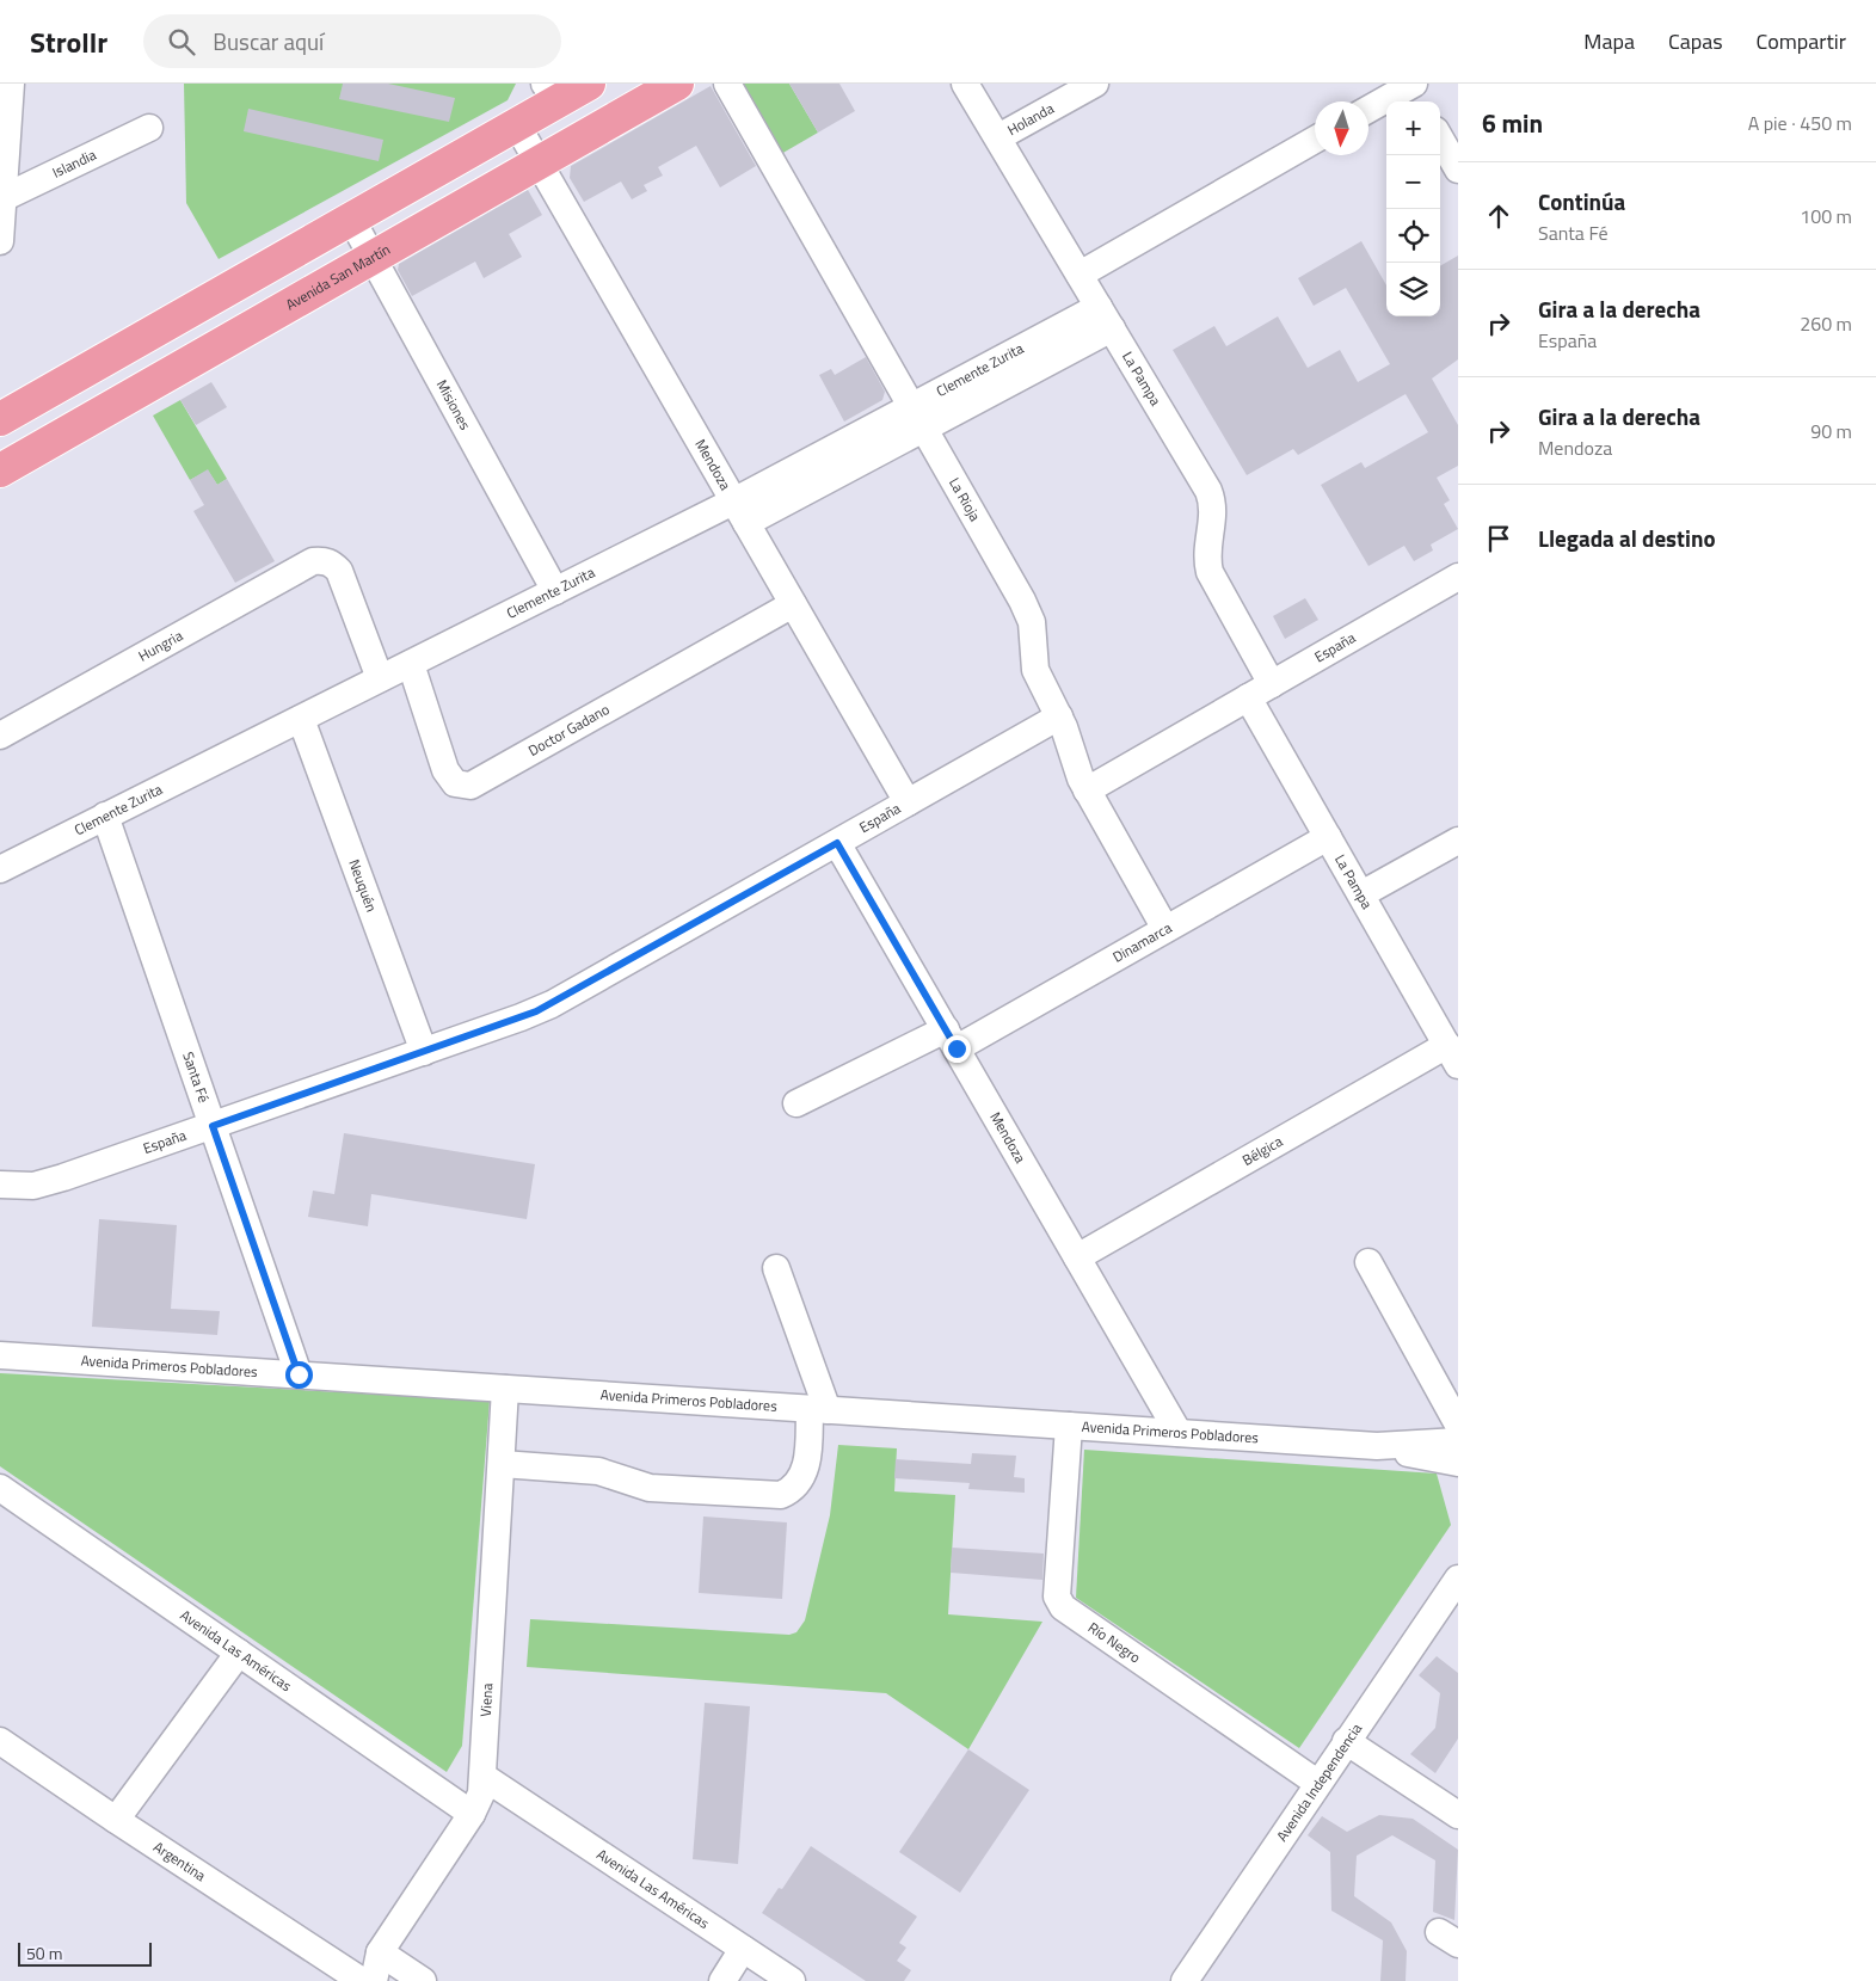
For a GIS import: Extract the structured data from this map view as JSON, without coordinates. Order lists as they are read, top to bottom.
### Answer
{
  "streets": {
    "main road": ["Avenida San Martín"],
    "street": [
      "Holanda",
      "Islandia",
      "Clemente Zurita",
      "La Pampa",
      "Misiones",
      "Mendoza",
      "La Rioja",
      "Hungria",
      "España",
      "Doctor Gadano",
      "Neuquén",
      "Dinamarca",
      "Santa Fé",
      "Bélgica",
      "Avenida Primeros Pobladores",
      "Río Negro",
      "Avenida Las Américas",
      "Viena",
      "Avenida Independencia",
      "Argentina"
    ]
  },
  "crossings": [
    ["Holanda", "La Pampa"],
    ["Avenida San Martín", "Misiones"],
    ["Avenida San Martín", "Mendoza"],
    ["Clemente Zurita", "La Pampa"],
    ["Clemente Zurita", "Misiones"],
    ["Clemente Zurita", "Mendoza"],
    ["Clemente Zurita", "La Rioja"],
    ["Clemente Zurita", "Hungria"],
    ["Clemente Zurita", "Doctor Gadano"],
    ["Clemente Zurita", "Neuquén"],
    ["Clemente Zurita", "Santa Fé"],
    ["La Pampa", "España"],
    ["La Pampa", "Dinamarca"],
    ["La Pampa", "Bélgica"],
    ["Mendoza", "España"],
    ["Mendoza", "Doctor Gadano"],
    ["Mendoza", "Dinamarca"],
    ["Mendoza", "Bélgica"],
    ["Mendoza", "Avenida Primeros Pobladores"],
    ["La Rioja", "España"],
    ["La Rioja", "Dinamarca"],
    ["España", "Neuquén"],
    ["España", "Santa Fé"],
    ["Santa Fé", "Avenida Primeros Pobladores"],
    ["Avenida Primeros Pobladores", "Río Negro"],
    ["Avenida Primeros Pobladores", "Viena"],
    ["Río Negro", "Avenida Independencia"],
    ["Avenida Las Américas", "Viena"]
  ],
  "scale_bar": "50 m",
  "north": "bottom",
  "page": {
    "header": "Strollr",
    "search": "Buscar aquí",
    "nav": ["Mapa", "Capas", "Compartir"],
    "heading": ["6 min", "A pie · 450 m"],
    "map_buttons": ["+", "−"],
    "list": [
      ["Continúa", "Santa Fé", "100 m"],
      ["Gira a la derecha", "España", "260 m"],
      ["Gira a la derecha", "Mendoza", "90 m"],
      "Llegada al destino"
    ],
    "scale": "50 m"
  }
}
